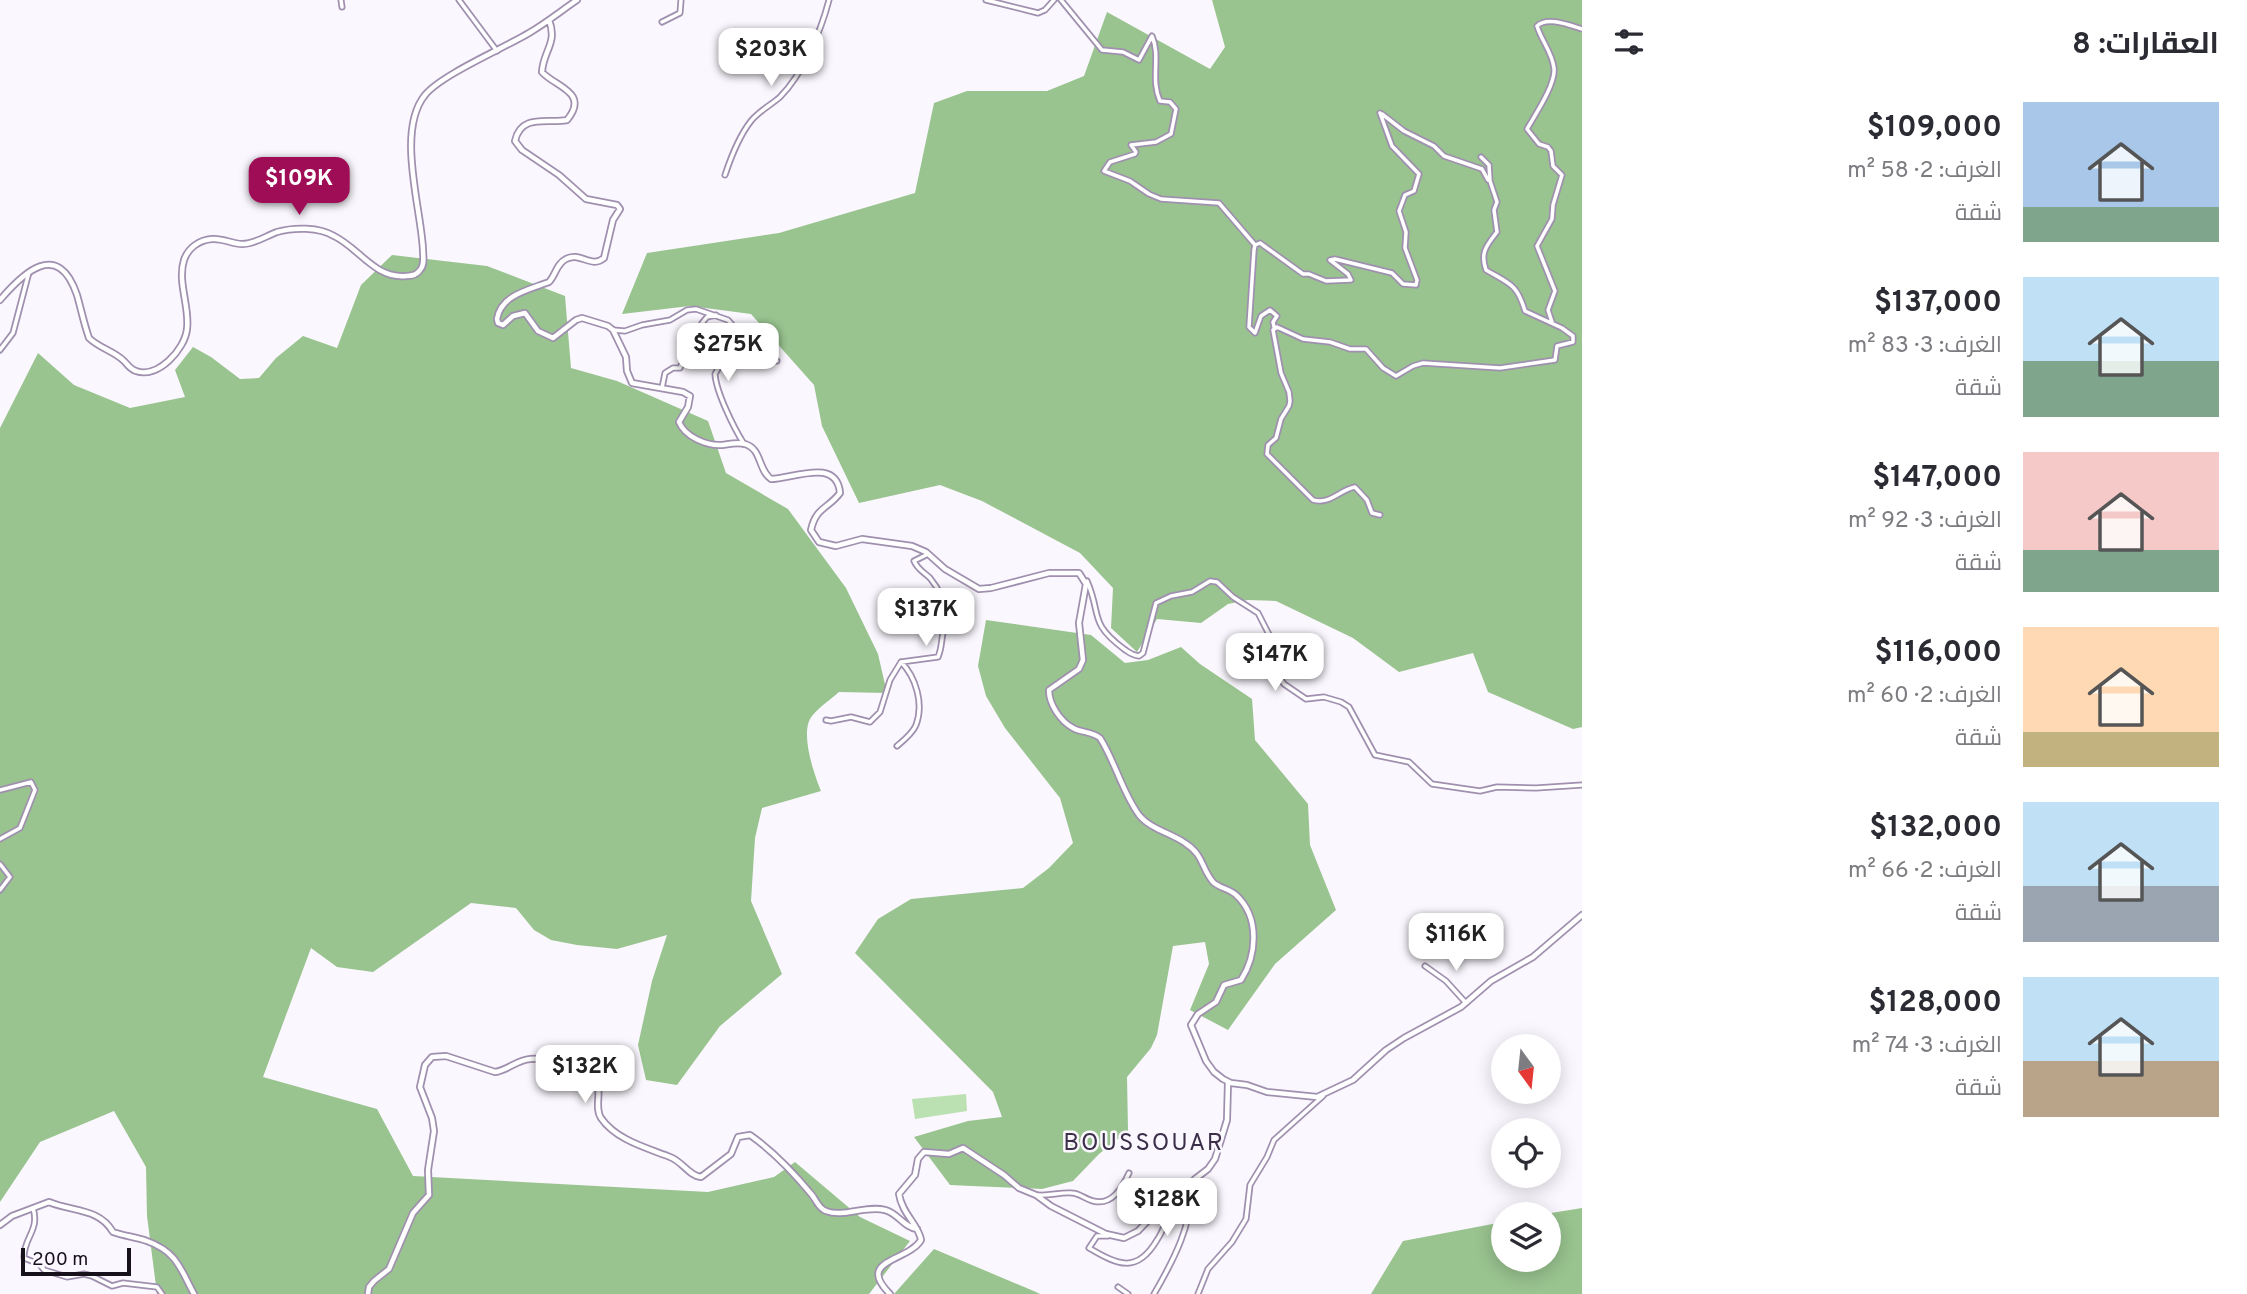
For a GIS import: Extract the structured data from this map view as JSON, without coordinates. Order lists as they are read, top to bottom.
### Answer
{
  "districts": ["BOUSSOUAR"],
  "scale_bar": "200 m",
  "north": "bottom",
  "page": {
    "heading": "العقارات: 8",
    "price": [
      "$203K",
      "$109K",
      "$275K",
      "$137K",
      "$147K",
      "$116K",
      "$132K",
      "$128K"
    ],
    "list": [
      {
        "name": "$109,000",
        "note": "الغرف: 2 · 58 m² · شقة"
      },
      {
        "name": "$137,000",
        "note": "الغرف: 3 · 83 m² · شقة"
      },
      {
        "name": "$147,000",
        "note": "الغرف: 3 · 92 m² · شقة"
      },
      {
        "name": "$116,000",
        "note": "الغرف: 2 · 60 m² · شقة"
      },
      {
        "name": "$132,000",
        "note": "الغرف: 2 · 66 m² · شقة"
      },
      {
        "name": "$128,000",
        "note": "الغرف: 3 · 74 m² · شقة"
      }
    ],
    "scale": "200 m"
  }
}
